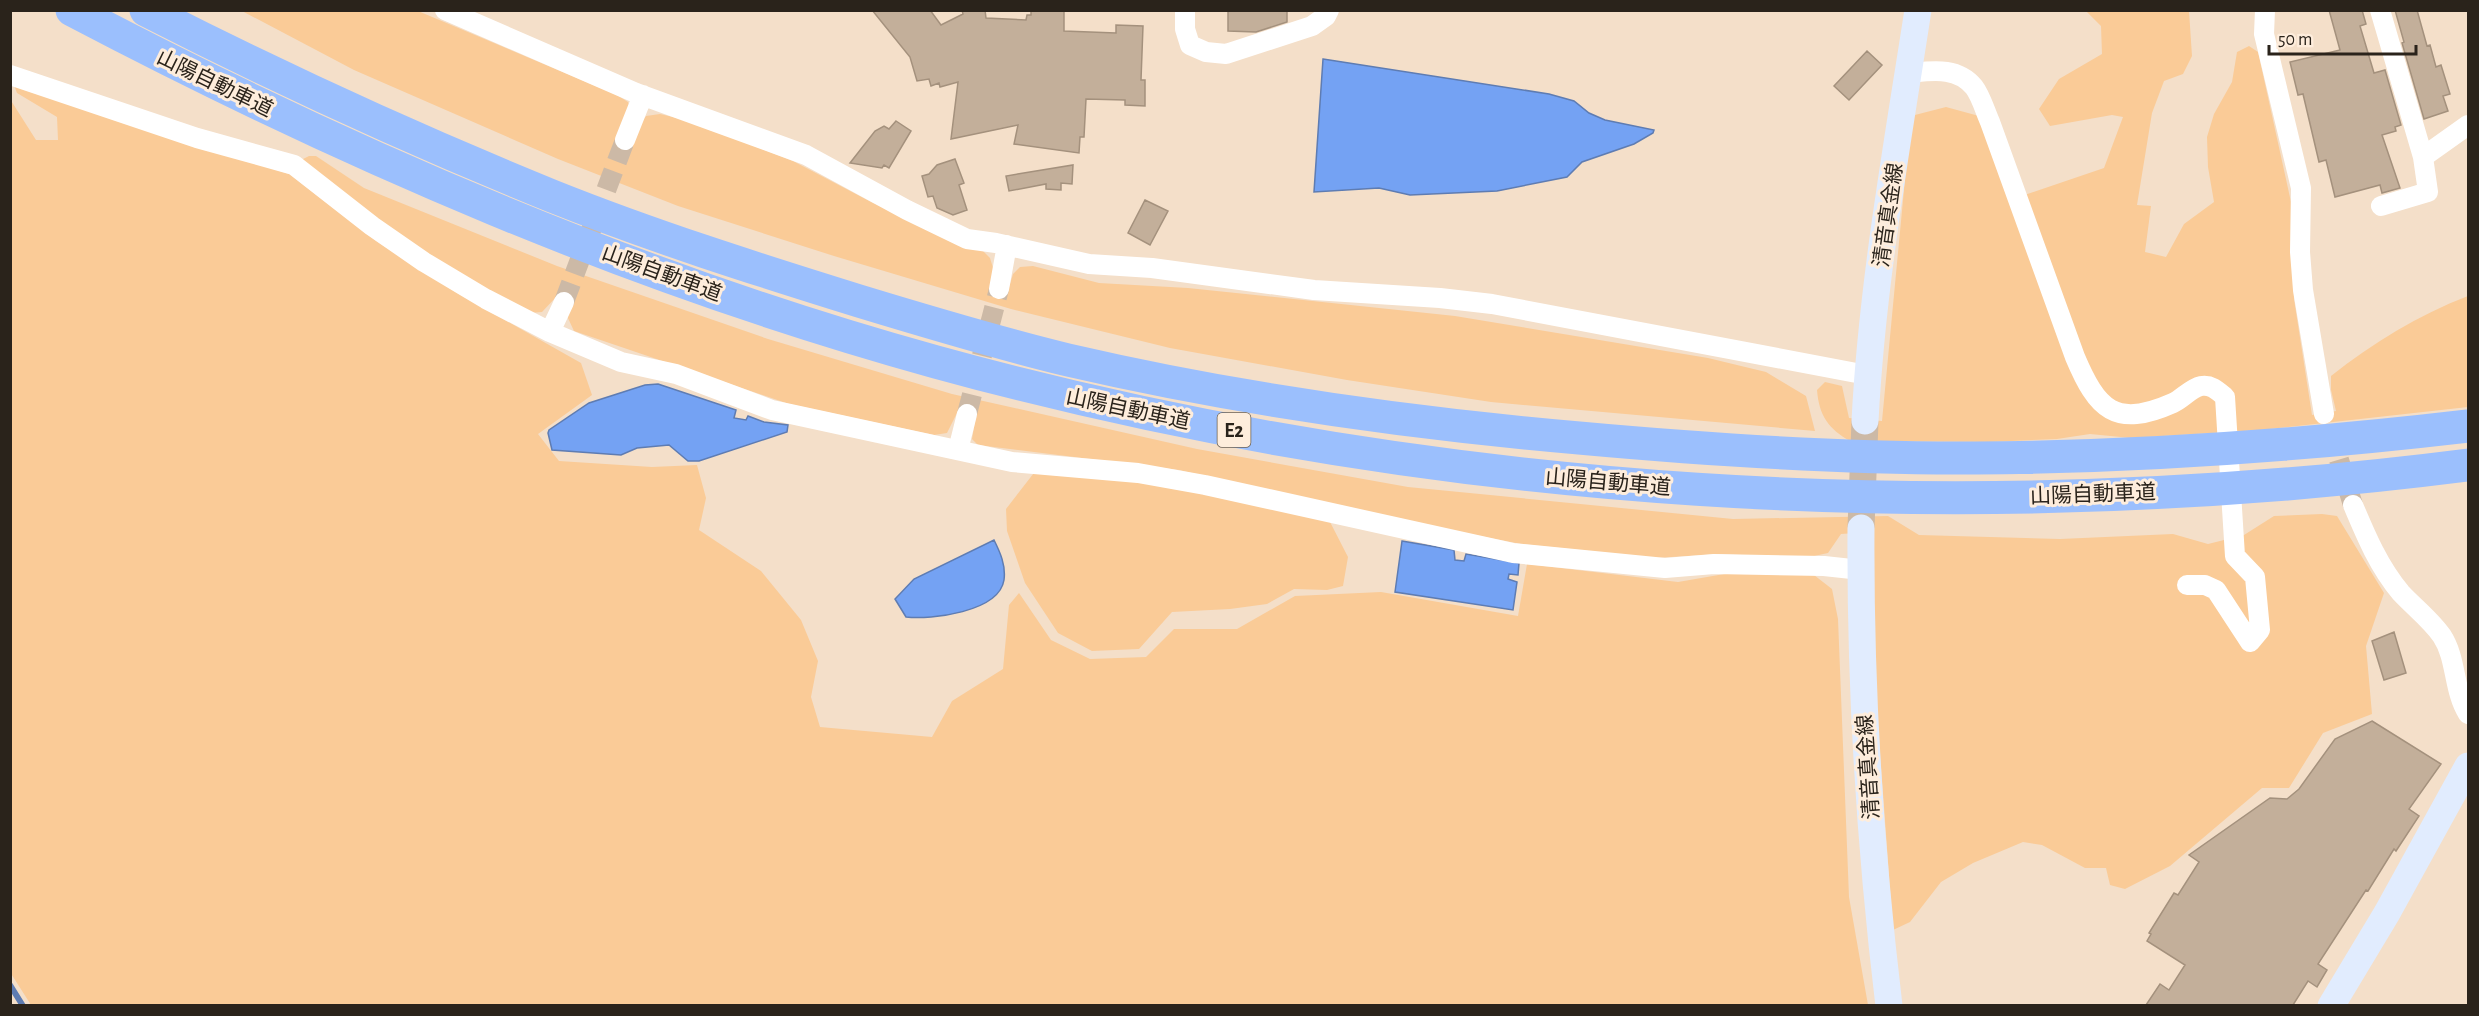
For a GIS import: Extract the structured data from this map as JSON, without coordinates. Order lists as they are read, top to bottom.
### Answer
{
  "streets": {
    "highway": ["山陽自動車道", "E2"],
    "main road": ["清音真金線"]
  },
  "scale_bar": "50 m"
}
